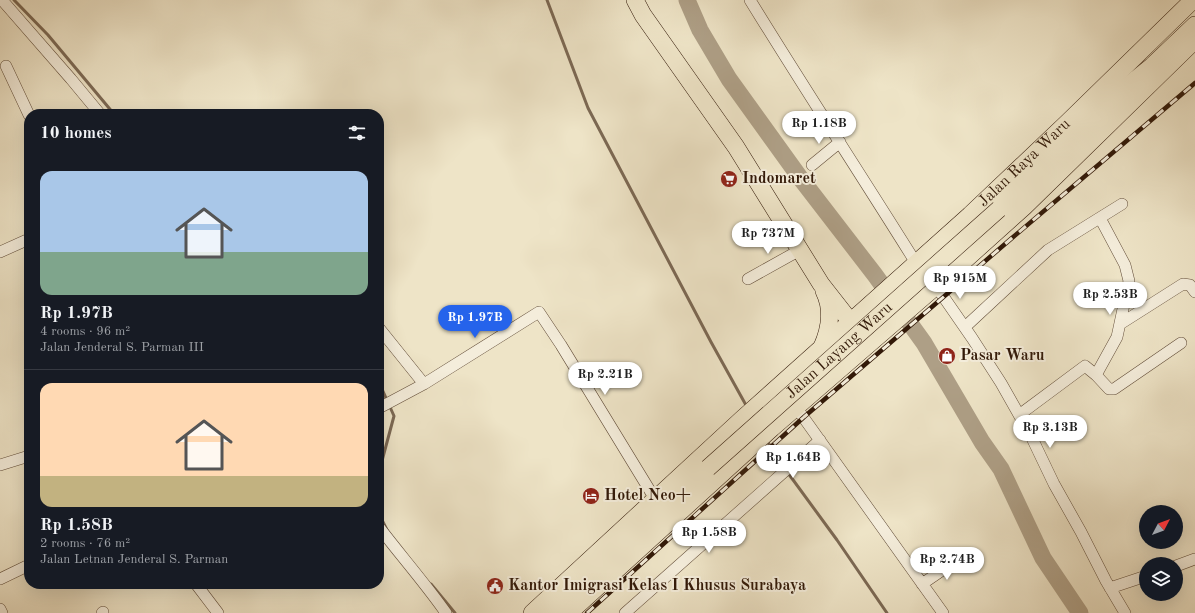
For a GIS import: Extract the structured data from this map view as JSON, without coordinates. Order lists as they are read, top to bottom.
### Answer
{
  "streets": {
    "highway": ["Jalan Raya Waru", "Jalan Layang Waru"]
  },
  "crossings": [
    ["Jalan Raya Waru", "Jalan Layang Waru"]
  ],
  "places": {
    "supermarket": ["Indomaret"],
    "shop": ["Pasar Waru"],
    "hotel": ["Hotel Neo+"],
    "public building": ["Kantor Imigrasi Kelas I Khusus Surabaya"]
  },
  "north": "top right",
  "page": {
    "heading": "10 homes",
    "price": [
      "Rp 1.18B",
      "Rp 737M",
      "Rp 915M",
      "Rp 2.53B",
      "Rp 1.97B",
      "Rp 2.21B",
      "Rp 3.13B",
      "Rp 1.64B",
      "Rp 1.58B",
      "Rp 2.74B"
    ],
    "list": [
      {
        "name": "Rp 1.97B",
        "note": "4 rooms · 96 m² · Jalan Jenderal S. Parman III"
      },
      {
        "name": "Rp 1.58B",
        "note": "2 rooms · 76 m² · Jalan Letnan Jenderal S. Parman"
      }
    ]
  }
}
